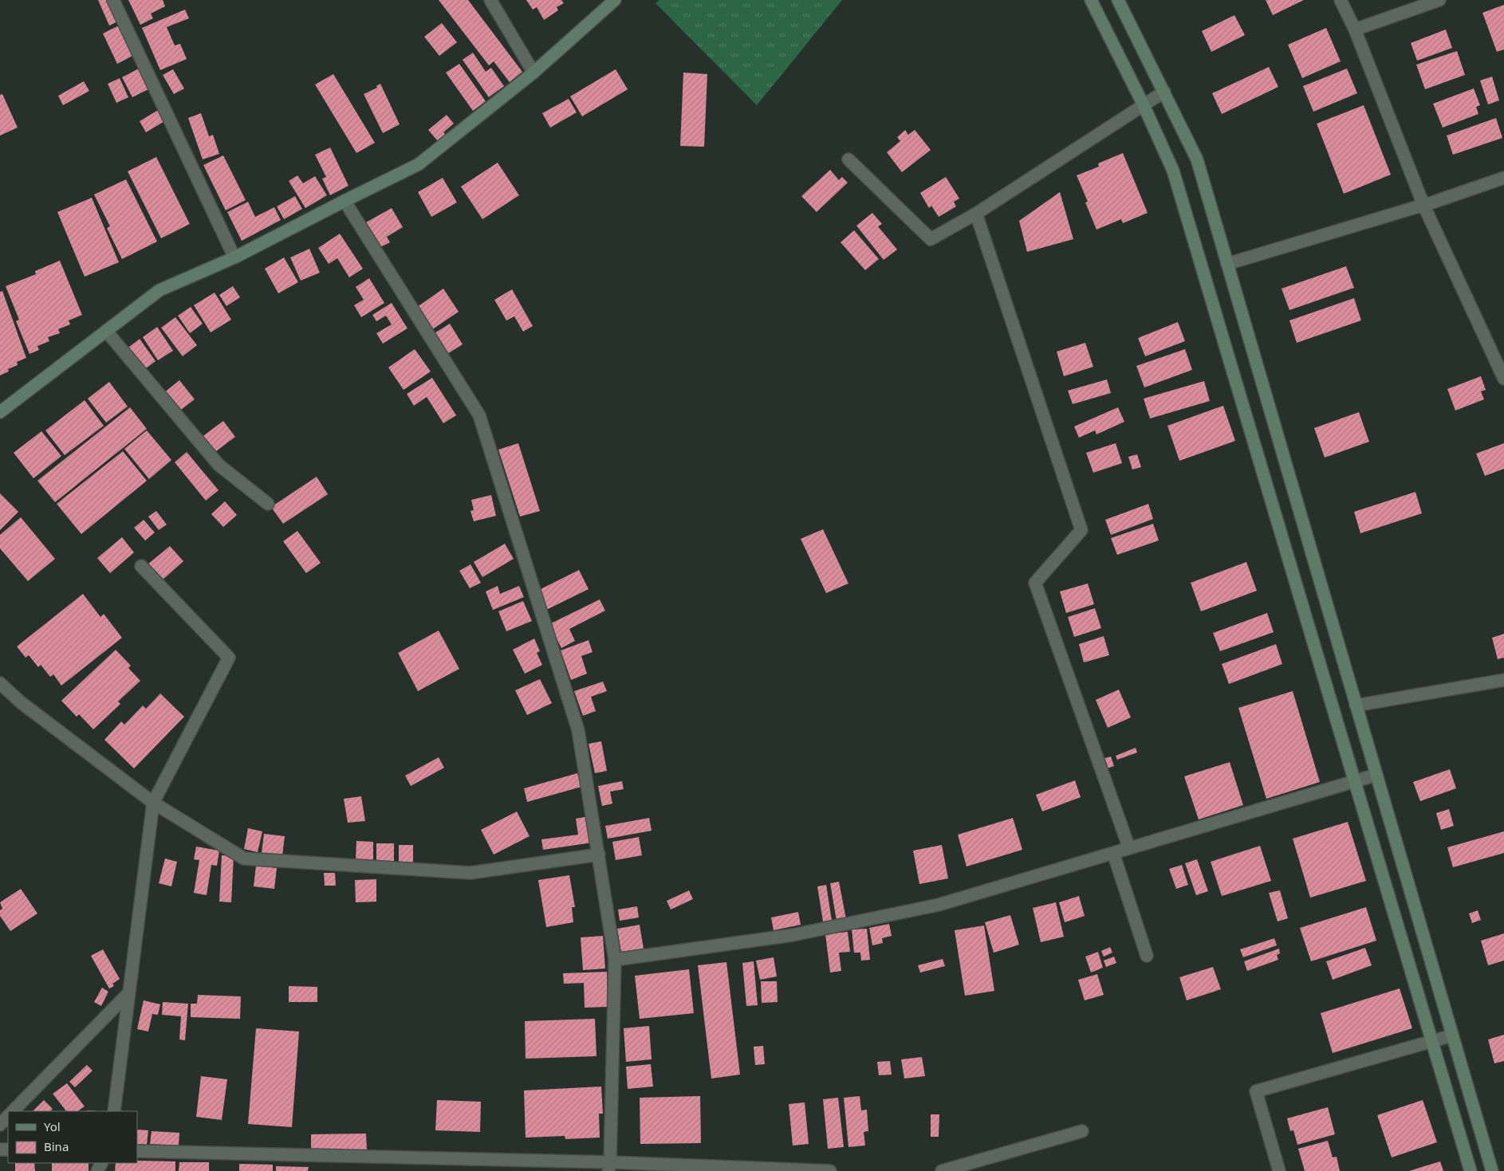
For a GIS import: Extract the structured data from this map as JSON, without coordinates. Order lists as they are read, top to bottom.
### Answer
{
  "legend": ["Yol", "Bina"]
}
